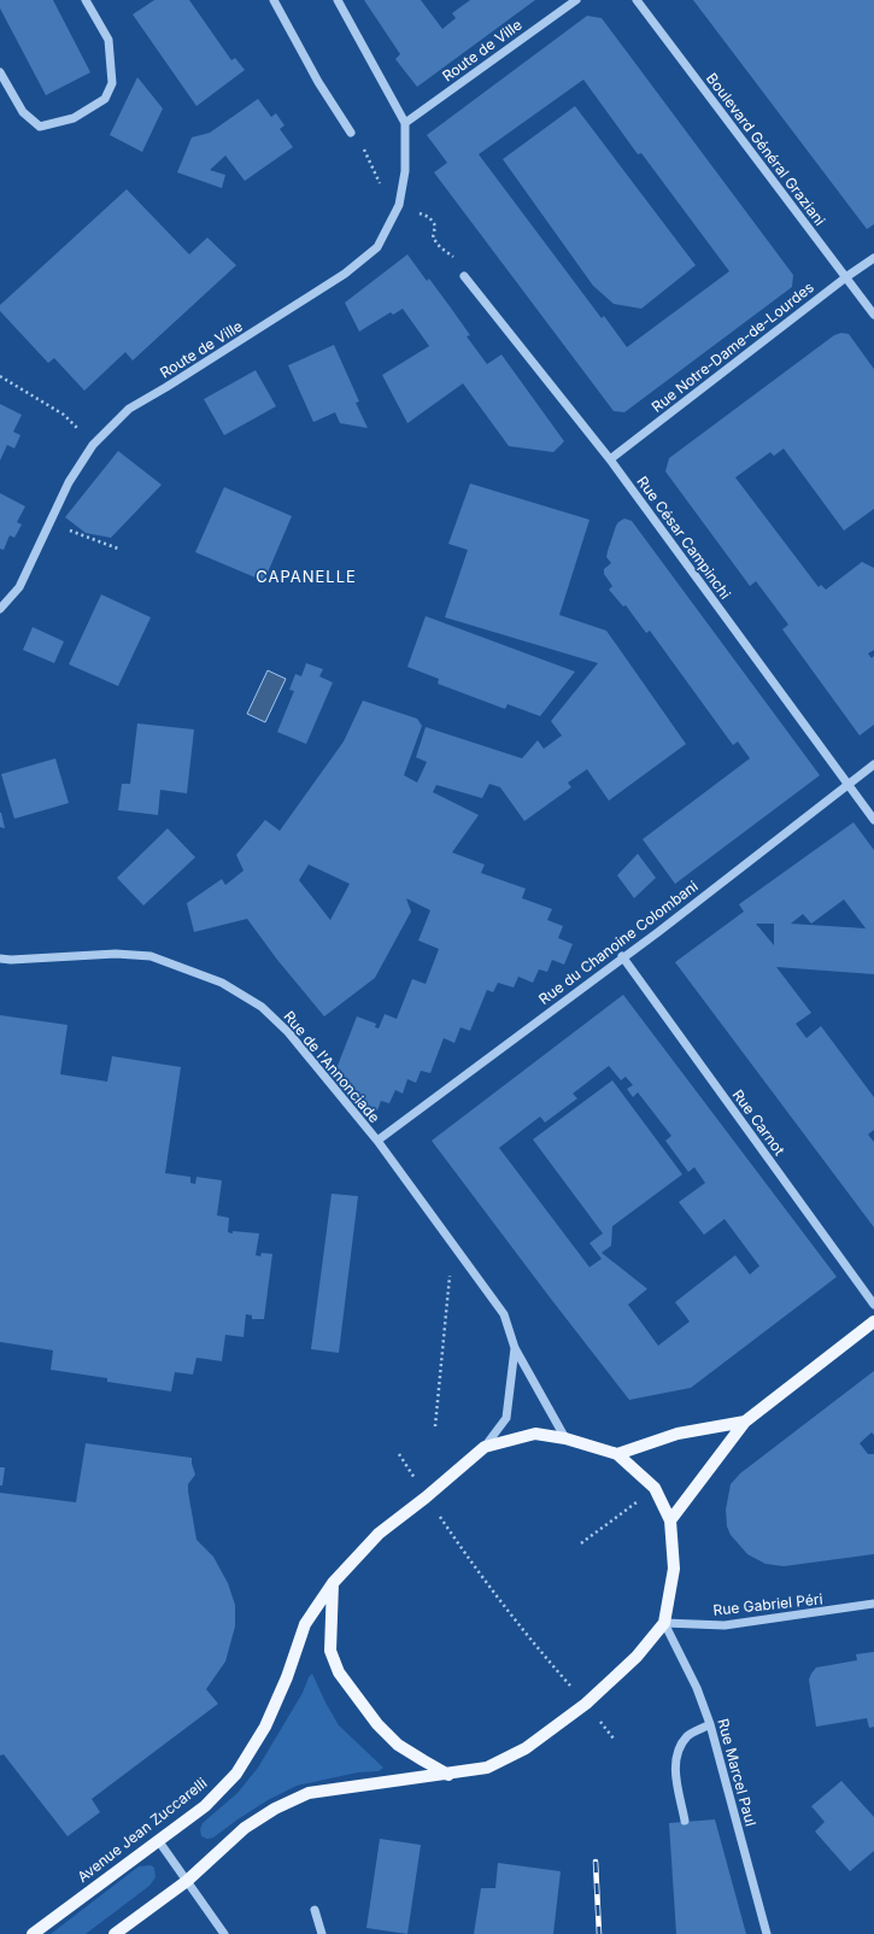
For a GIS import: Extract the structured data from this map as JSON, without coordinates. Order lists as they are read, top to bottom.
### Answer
{
  "streets": {
    "main road": ["Avenue Jean Zuccarelli"],
    "street": [
      "Route de Ville",
      "Boulevard Général Graziani",
      "Rue Notre-Dame-de-Lourdes",
      "Rue César Campinchi",
      "Rue du Chanoine Colombani",
      "Rue de l'Annonciade",
      "Rue Carnot",
      "Rue Gabriel Péri",
      "Rue Marcel Paul"
    ]
  },
  "crossings": [
    ["Boulevard Général Graziani", "Rue Notre-Dame-de-Lourdes"],
    ["Rue Notre-Dame-de-Lourdes", "Rue César Campinchi"],
    ["Rue César Campinchi", "Rue du Chanoine Colombani"],
    ["Rue du Chanoine Colombani", "Rue de l'Annonciade"],
    ["Rue du Chanoine Colombani", "Rue Carnot"],
    ["Rue de l'Annonciade", "Avenue Jean Zuccarelli"],
    ["Rue Gabriel Péri", "Rue Marcel Paul"]
  ],
  "districts": ["CAPANELLE"]
}
